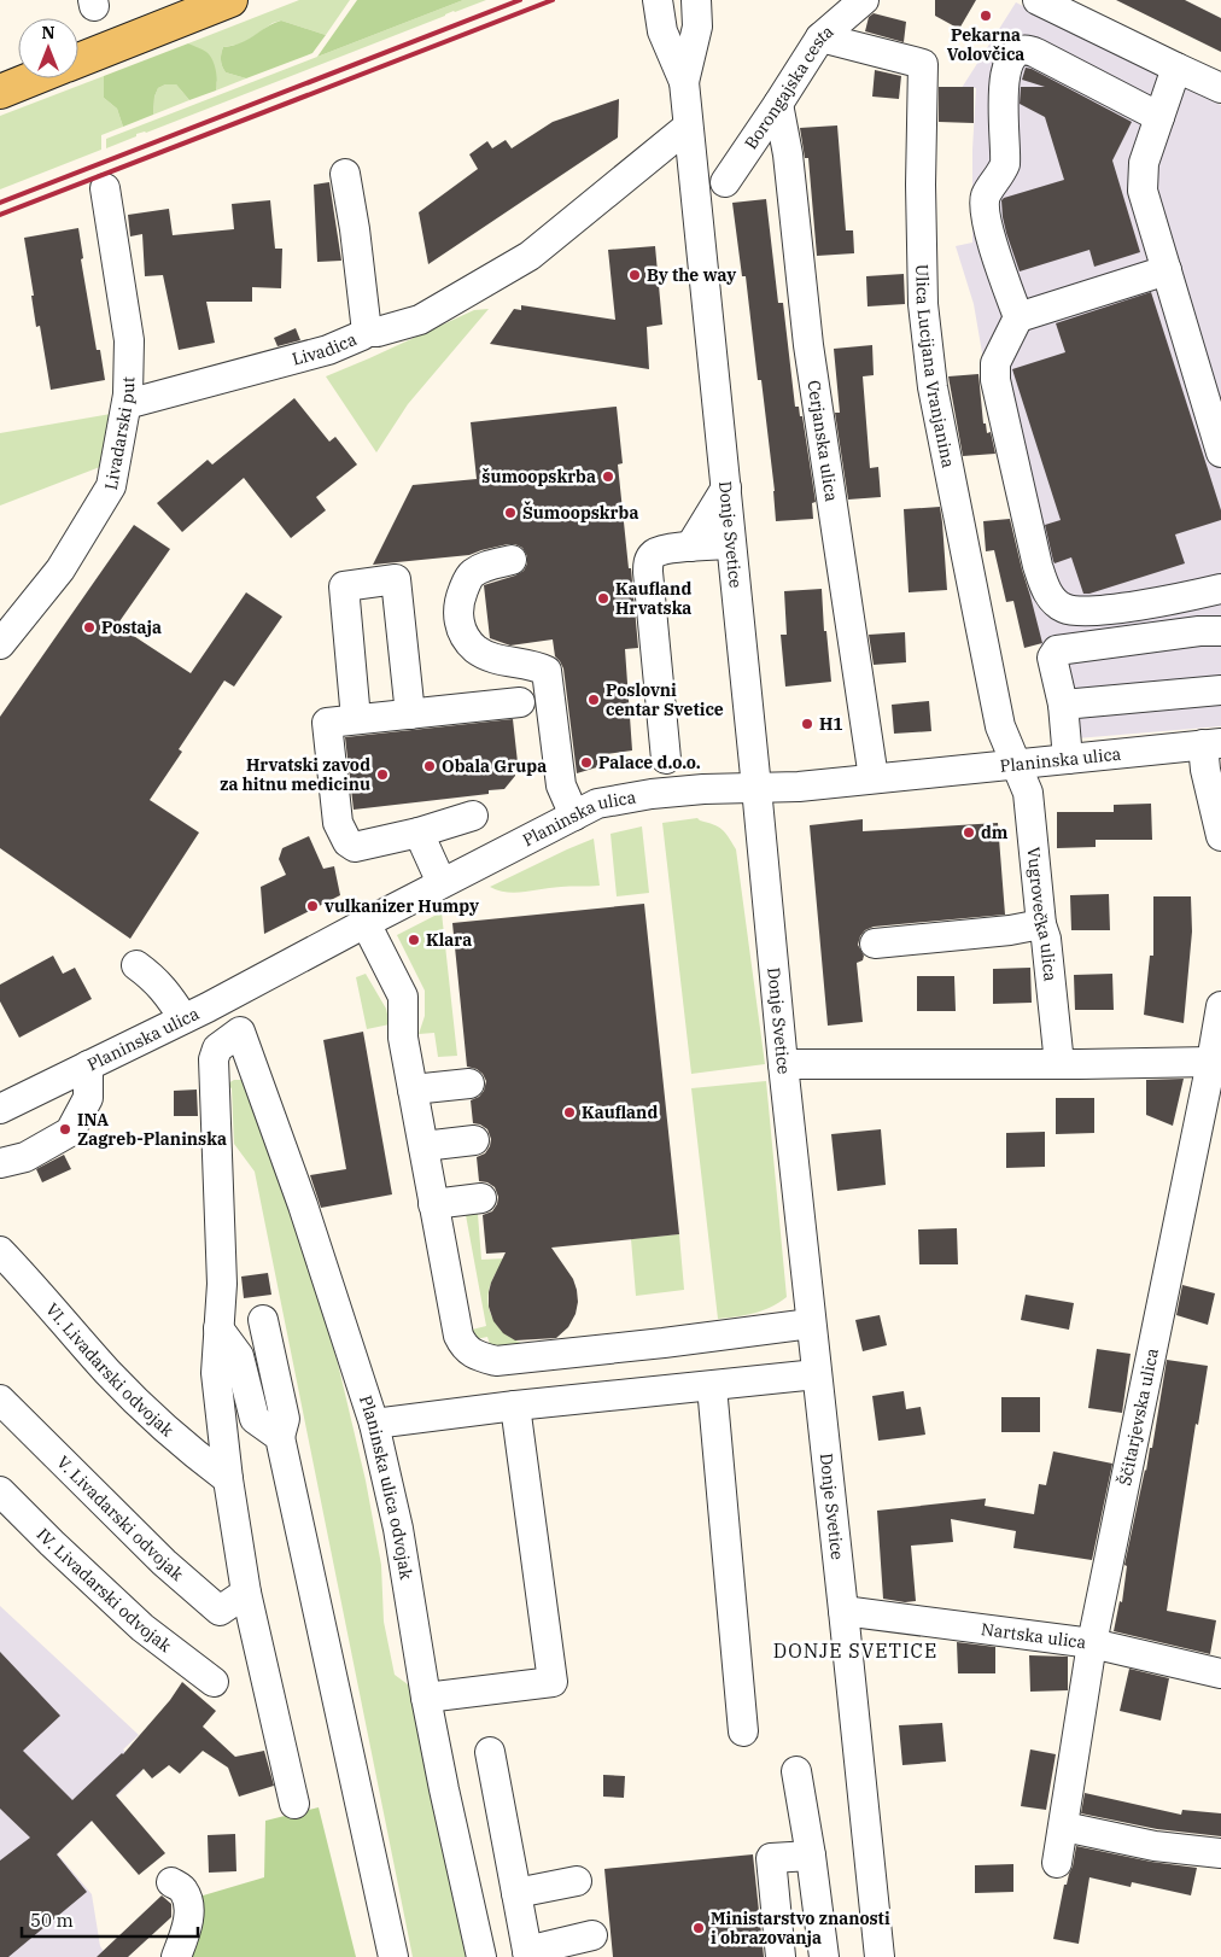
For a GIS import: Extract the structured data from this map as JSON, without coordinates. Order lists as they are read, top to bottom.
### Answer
{
  "streets": {
    "street": [
      "Borongajska cesta",
      "Livadica",
      "Ulica Lucijana Vranjanina",
      "Livadarski put",
      "Cerjanska ulica",
      "Donje Svetice",
      "Planinska ulica",
      "Vugrovečka ulica",
      "VI. Livadarski odvojak",
      "Ščitarjevska ulica",
      "Planinska ulica odvojak",
      "V. Livadarski odvojak",
      "IV. Livadarski odvojak",
      "Nartska ulica"
    ]
  },
  "crossings": [
    ["Borongajska cesta", "Ulica Lucijana Vranjanina"],
    ["Borongajska cesta", "Cerjanska ulica"],
    ["Livadica", "Livadarski put"],
    ["Ulica Lucijana Vranjanina", "Planinska ulica"],
    ["Ulica Lucijana Vranjanina", "Vugrovečka ulica"],
    ["Cerjanska ulica", "Planinska ulica"],
    ["Donje Svetice", "Planinska ulica"],
    ["Donje Svetice", "Nartska ulica"],
    ["Planinska ulica", "Vugrovečka ulica"],
    ["Planinska ulica", "Planinska ulica odvojak"],
    ["Ščitarjevska ulica", "Nartska ulica"]
  ],
  "districts": ["DONJE SVETICE"],
  "places": [
    "Pekarna Volovčica",
    "By the way",
    "šumoopskrba",
    "Šumoopskrba",
    "Kaufland Hrvatska",
    "Postaja",
    "Poslovni centar Svetice",
    "H1",
    "Palace d.o.o.",
    "Obala Grupa",
    "Hrvatski zavod za hitnu medicinu",
    "dm",
    "vulkanizer Humpy",
    "Klara",
    "Kaufland",
    "INA Zagreb-Planinska",
    "Ministarstvo znanosti i obrazovanja"
  ],
  "scale_bar": "50 m",
  "north": "top"
}
